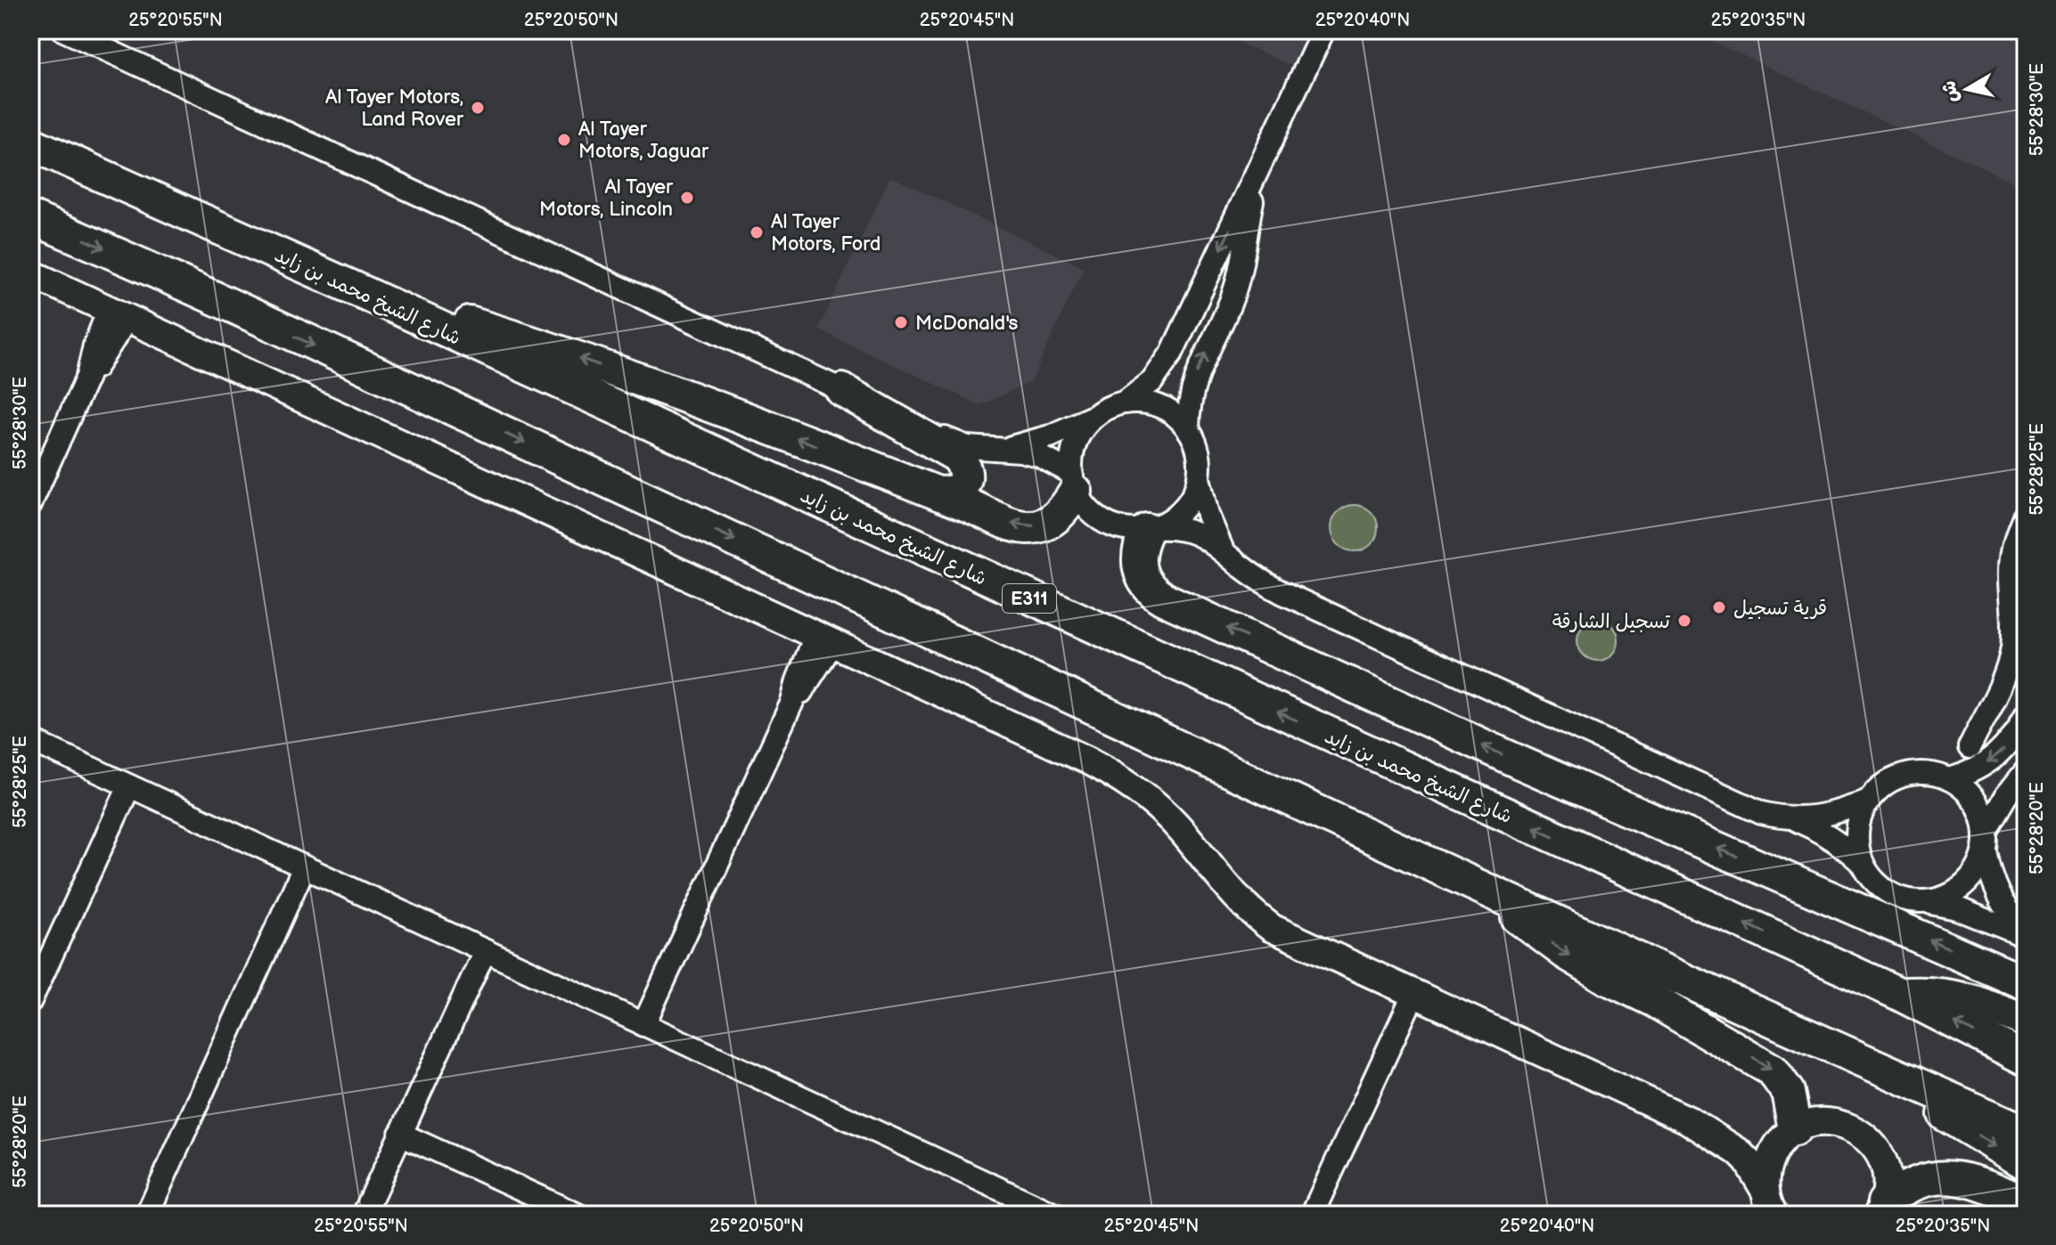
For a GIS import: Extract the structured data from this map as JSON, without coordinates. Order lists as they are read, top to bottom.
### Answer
{
  "streets": {
    "highway": ["شارع الشيخ محمد بن زايد", "E311"]
  },
  "places": [
    "Al Tayer Motors, Land Rover",
    "Al Tayer Motors, Jaguar",
    "Al Tayer Motors, Lincoln",
    "Al Tayer Motors, Ford",
    "McDonald's",
    "قرية تسجيل",
    "تسجيل الشارقة"
  ],
  "north": "left",
  "coordinates": [
    "25°20'55\"N",
    "25°20'50\"N",
    "25°20'45\"N",
    "25°20'40\"N",
    "25°20'35\"N",
    "55°28'30\"E",
    "55°28'25\"E",
    "55°28'20\"E"
  ]
}
